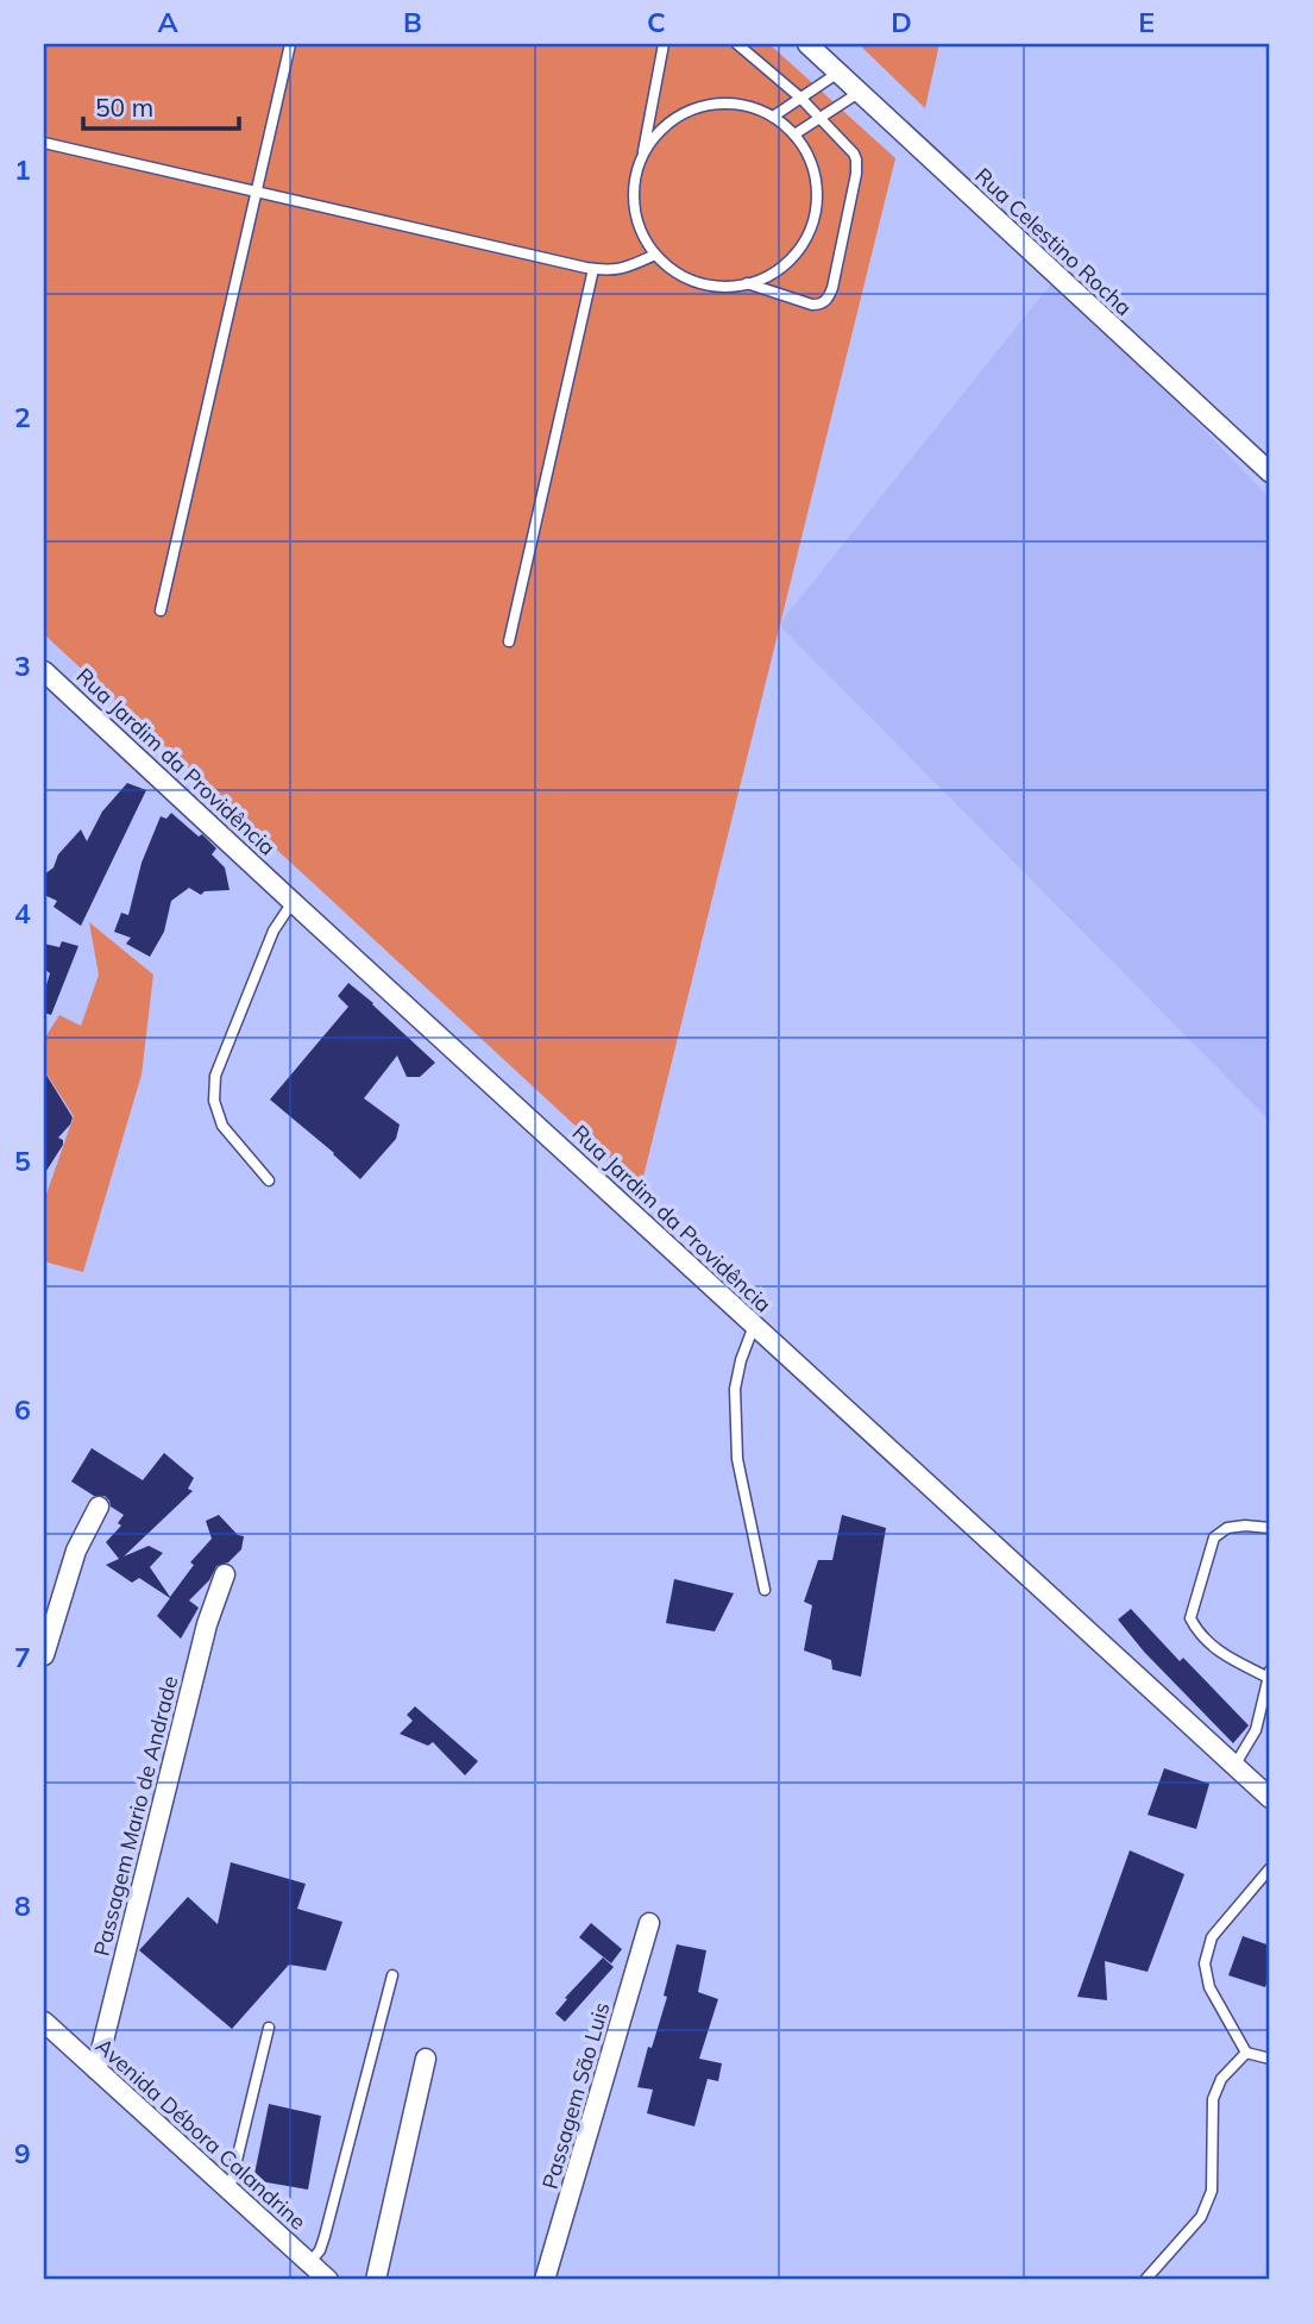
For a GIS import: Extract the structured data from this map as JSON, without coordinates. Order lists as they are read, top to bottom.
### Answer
{
  "streets": {
    "street": [
      "Rua Celestino Rocha",
      "Rua Jardim da Providência",
      "Passagem Mario de Andrade",
      "Passagem São Luis",
      "Avenida Débora Calandrine"
    ]
  },
  "crossings": [
    ["Passagem Mario de Andrade", "Avenida Débora Calandrine"]
  ],
  "scale_bar": "50 m",
  "grid": {
    "columns": [
      "A",
      "B",
      "C",
      "D",
      "E"
    ],
    "rows": [
      "1",
      "2",
      "3",
      "4",
      "5",
      "6",
      "7",
      "8",
      "9"
    ]
  }
}
